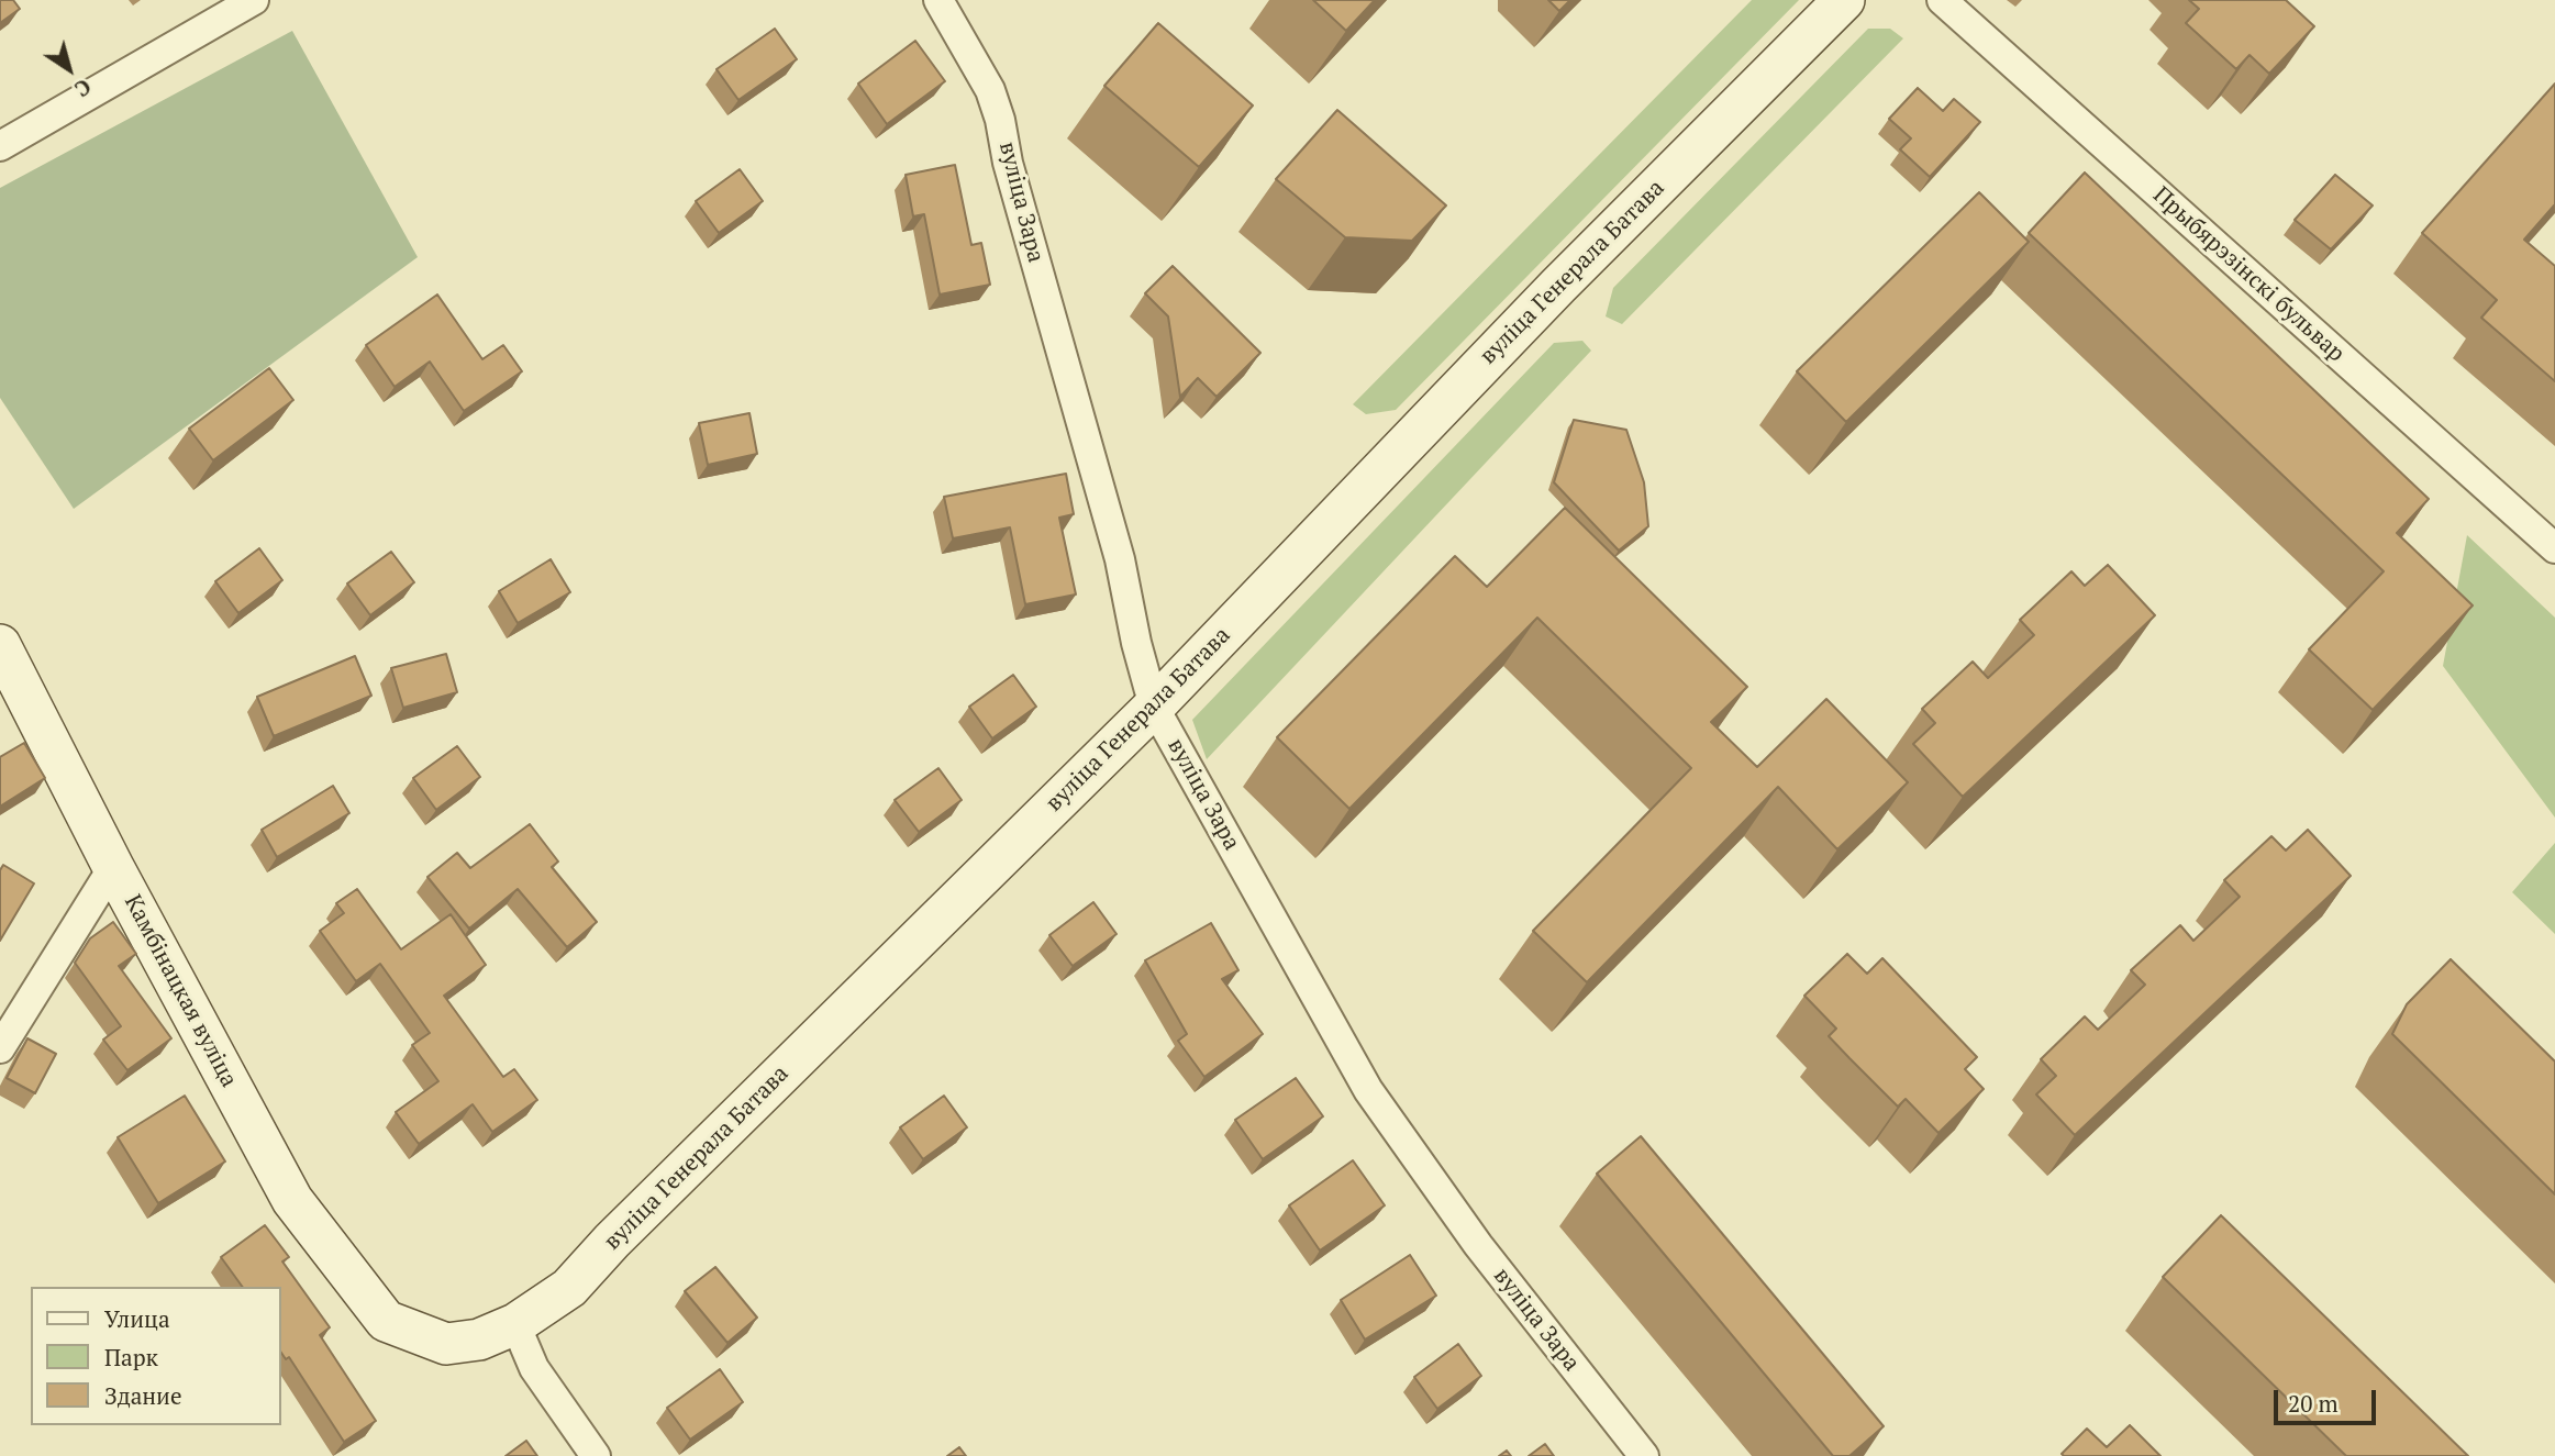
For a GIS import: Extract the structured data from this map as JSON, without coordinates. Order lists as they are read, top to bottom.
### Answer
{
  "streets": {
    "street": [
      "вуліца Зара",
      "вуліца Генерала Батава",
      "Прыбярэзінскі бульвар",
      "Камбінацкая вуліца"
    ]
  },
  "crossings": [
    ["вуліца Зара", "вуліца Генерала Батава"],
    ["вуліца Генерала Батава", "Камбінацкая вуліца"]
  ],
  "legend": ["Улица", "Парк", "Здание"],
  "scale_bar": "20 m",
  "north": "bottom right"
}
